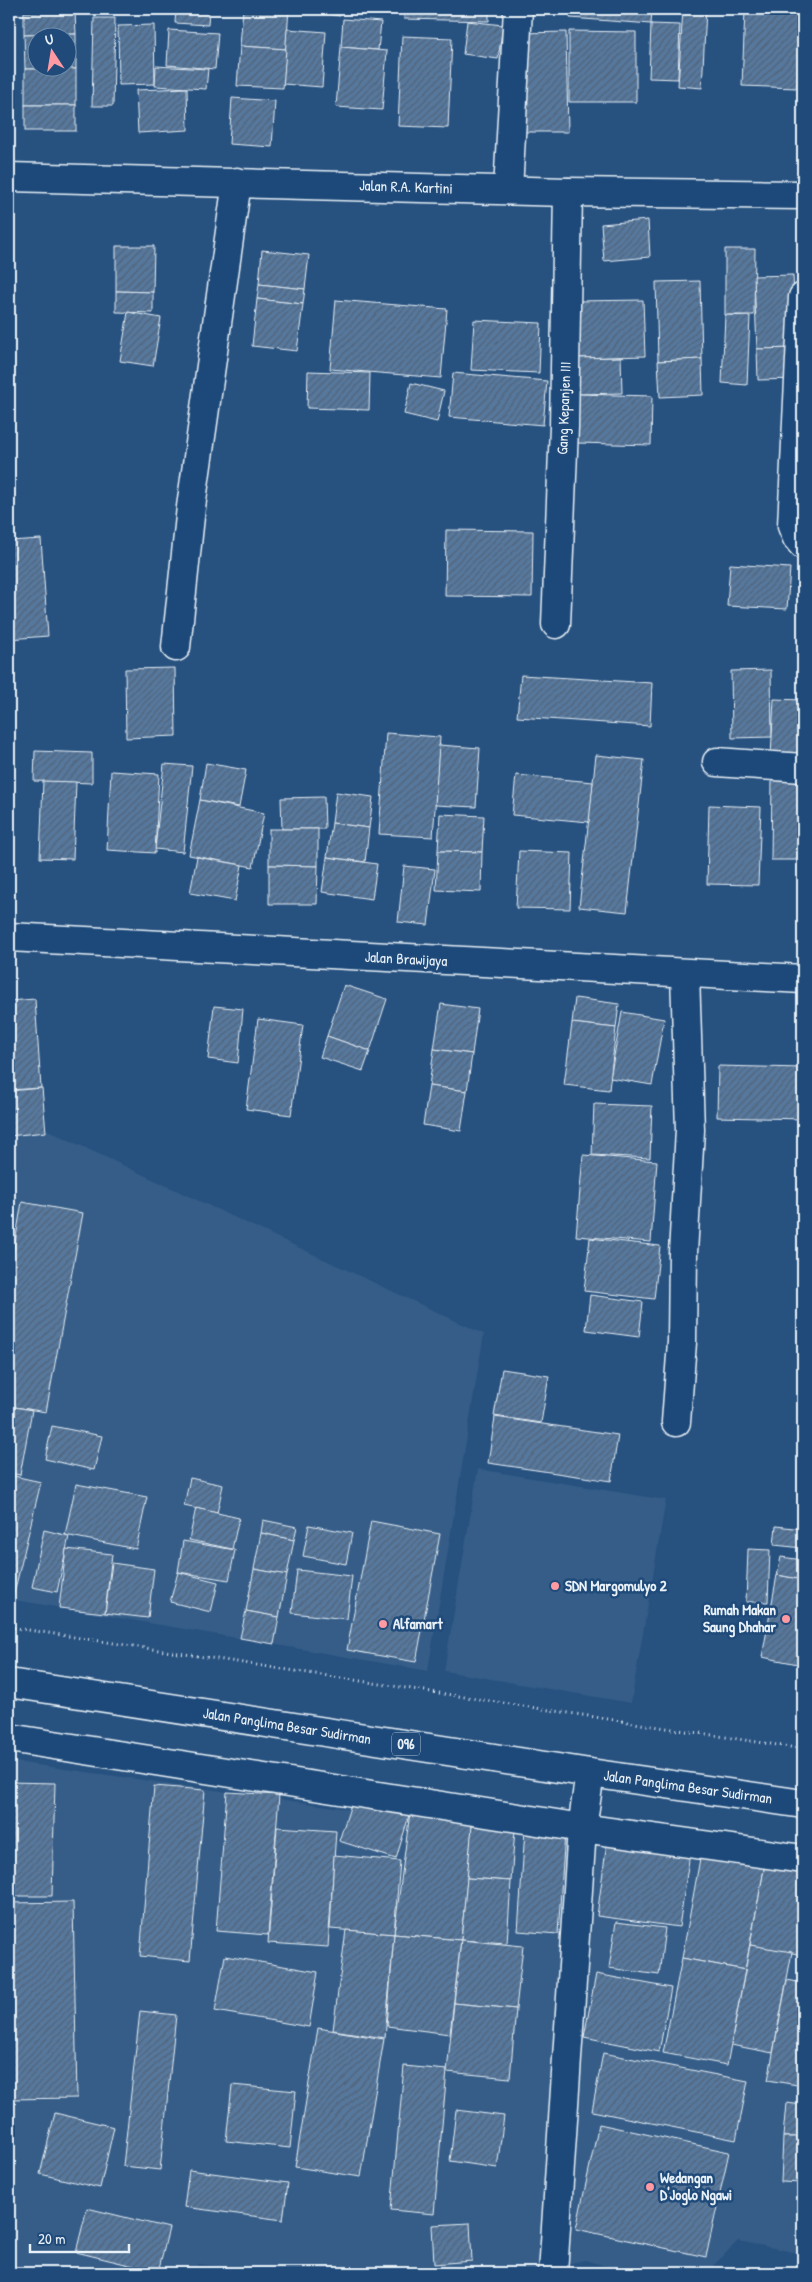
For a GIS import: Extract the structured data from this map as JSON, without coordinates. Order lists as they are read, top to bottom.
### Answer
{
  "streets": {
    "street": [
      "Jalan R.A. Kartini",
      "Gang Kepanjen III",
      "Jalan Brawijaya",
      "Jalan Panglima Besar Sudirman",
      "096"
    ]
  },
  "crossings": [
    ["Jalan R.A. Kartini", "Gang Kepanjen III"]
  ],
  "places": [
    "SDN Margomulyo 2",
    "Rumah Makan Saung Dhahar",
    "Alfamart",
    "Wedangan D'Joglo Ngawi"
  ],
  "scale_bar": "20 m",
  "north": "top"
}
